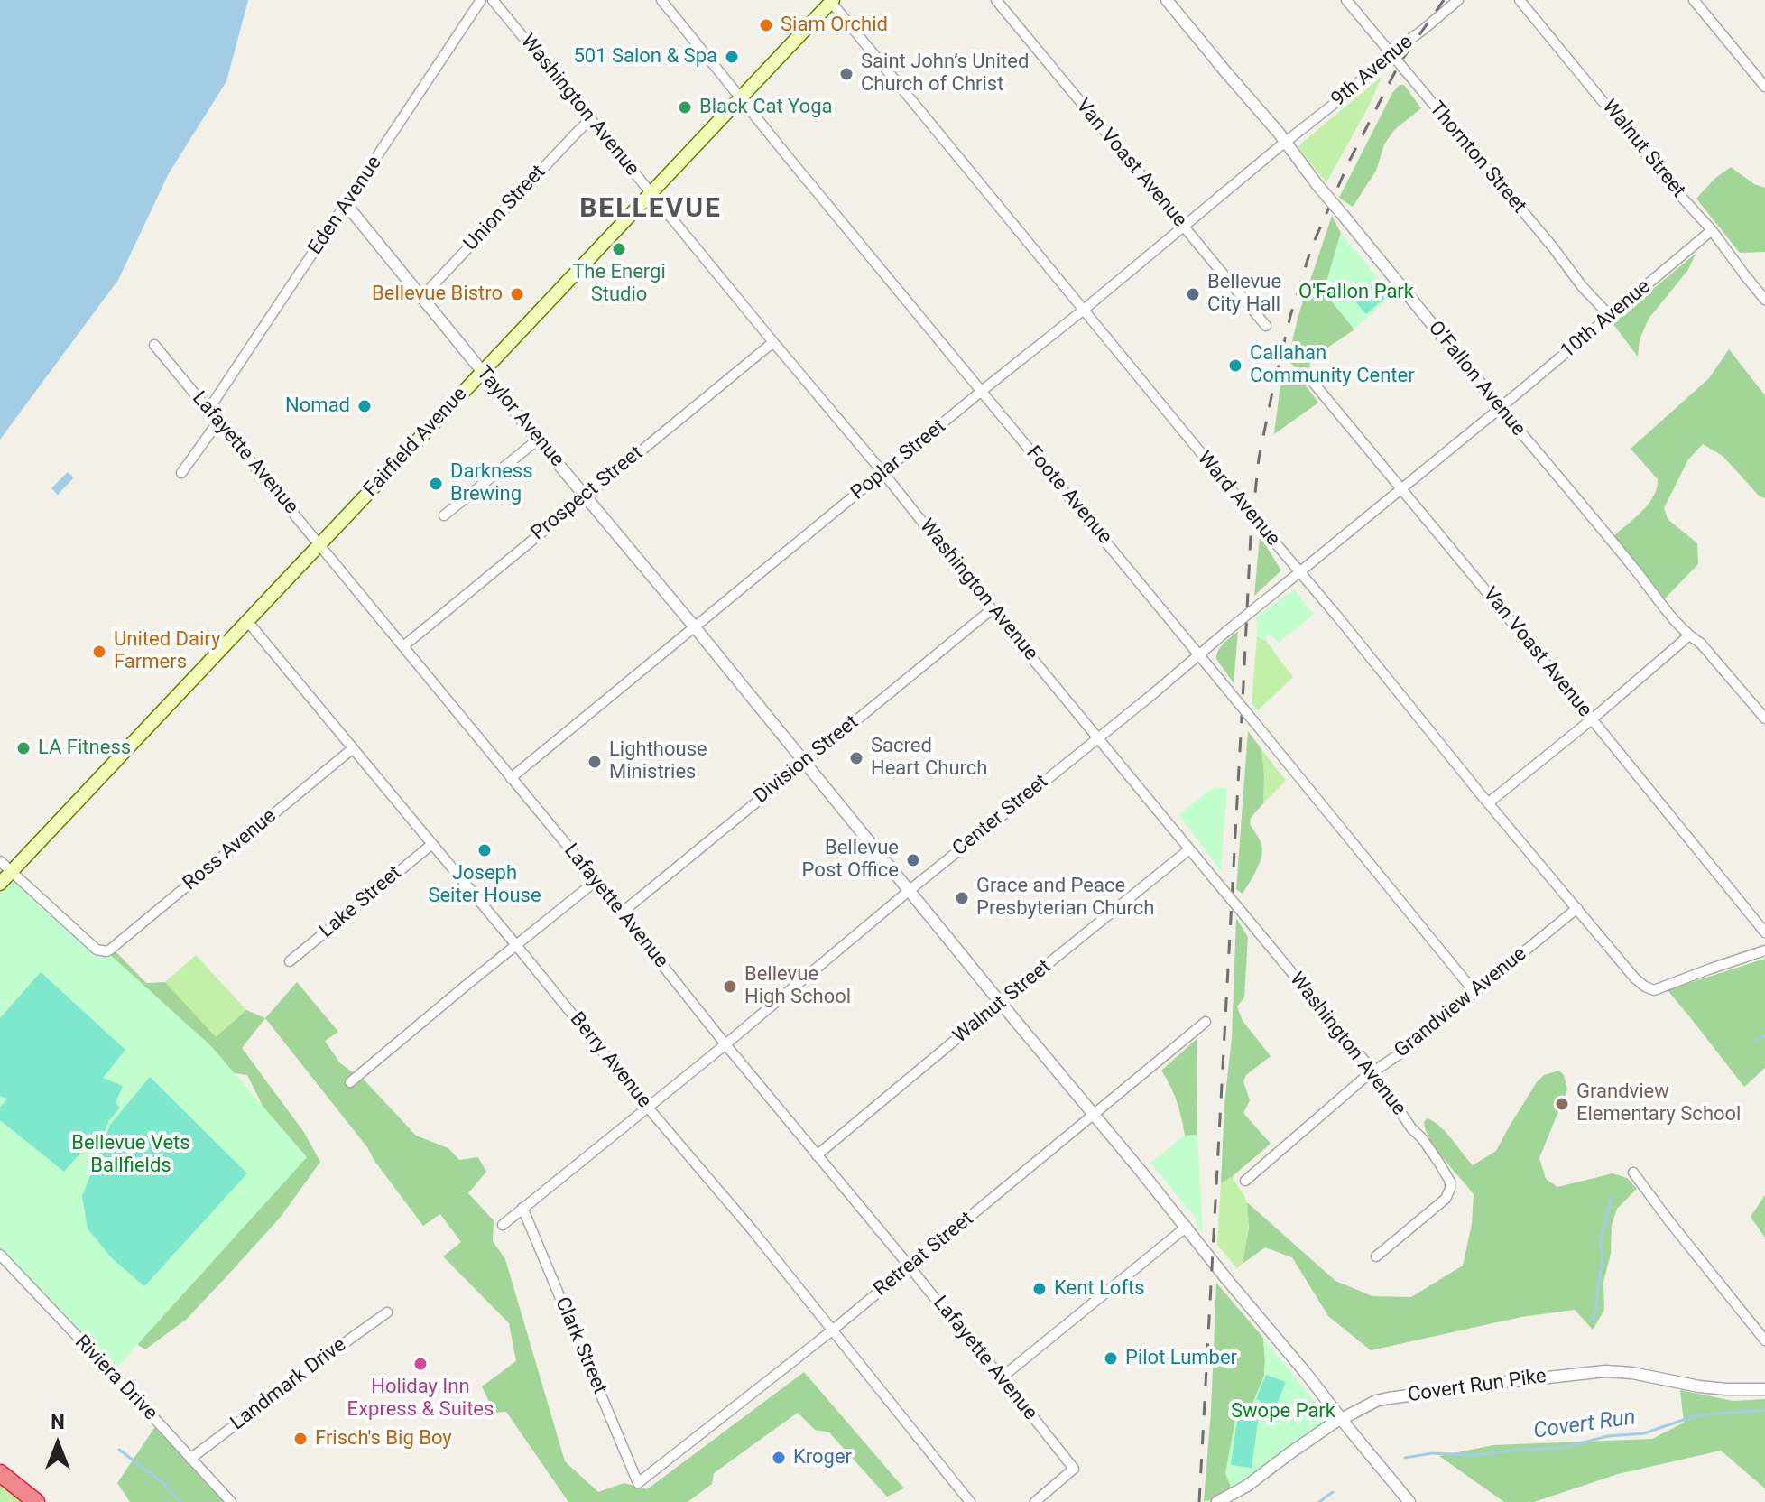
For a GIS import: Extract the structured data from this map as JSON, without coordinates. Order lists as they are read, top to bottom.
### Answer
{
  "streets": {
    "main road": ["Fairfield Avenue"],
    "street": [
      "9th Avenue",
      "Washington Avenue",
      "Walnut Street",
      "Thornton Street",
      "Van Voast Avenue",
      "Eden Avenue",
      "Union Street",
      "10th Avenue",
      "O’Fallon Avenue",
      "Taylor Avenue",
      "Lafayette Avenue",
      "Poplar Street",
      "Prospect Street",
      "Foote Avenue",
      "Ward Avenue",
      "Division Street",
      "Center Street",
      "Ross Avenue",
      "Lake Street",
      "Grandview Avenue",
      "Berry Avenue",
      "Retreat Street",
      "Clark Street",
      "Riviera Drive",
      "Landmark Drive",
      "Covert Run Pike"
    ]
  },
  "crossings": [
    ["9th Avenue", "Thornton Street"],
    ["9th Avenue", "O’Fallon Avenue"],
    ["9th Avenue", "Poplar Street"],
    ["Washington Avenue", "Walnut Street"],
    ["Washington Avenue", "Union Street"],
    ["Washington Avenue", "Fairfield Avenue"],
    ["Washington Avenue", "Poplar Street"],
    ["Washington Avenue", "Prospect Street"],
    ["Washington Avenue", "Division Street"],
    ["Washington Avenue", "Center Street"],
    ["Washington Avenue", "Grandview Avenue"],
    ["Walnut Street", "10th Avenue"],
    ["Walnut Street", "Taylor Avenue"],
    ["Walnut Street", "Lafayette Avenue"],
    ["Thornton Street", "10th Avenue"],
    ["Van Voast Avenue", "Poplar Street"],
    ["Van Voast Avenue", "Center Street"],
    ["Eden Avenue", "Taylor Avenue"],
    ["Eden Avenue", "Lafayette Avenue"],
    ["Union Street", "Taylor Avenue"],
    ["10th Avenue", "O’Fallon Avenue"],
    ["10th Avenue", "Center Street"],
    ["O’Fallon Avenue", "Poplar Street"],
    ["O’Fallon Avenue", "Center Street"],
    ["Taylor Avenue", "Fairfield Avenue"],
    ["Taylor Avenue", "Poplar Street"],
    ["Taylor Avenue", "Prospect Street"],
    ["Taylor Avenue", "Division Street"],
    ["Taylor Avenue", "Center Street"],
    ["Taylor Avenue", "Retreat Street"],
    ["Taylor Avenue", "Covert Run Pike"],
    ["Fairfield Avenue", "Lafayette Avenue"],
    ["Fairfield Avenue", "Foote Avenue"],
    ["Fairfield Avenue", "Ward Avenue"],
    ["Fairfield Avenue", "Ross Avenue"],
    ["Fairfield Avenue", "Berry Avenue"],
    ["Lafayette Avenue", "Poplar Street"],
    ["Lafayette Avenue", "Prospect Street"],
    ["Lafayette Avenue", "Division Street"],
    ["Lafayette Avenue", "Center Street"],
    ["Lafayette Avenue", "Retreat Street"],
    ["Poplar Street", "Foote Avenue"],
    ["Poplar Street", "Ward Avenue"],
    ["Foote Avenue", "Center Street"],
    ["Foote Avenue", "Grandview Avenue"],
    ["Ward Avenue", "Center Street"],
    ["Ward Avenue", "Grandview Avenue"],
    ["Center Street", "Berry Avenue"],
    ["Center Street", "Clark Street"],
    ["Ross Avenue", "Berry Avenue"],
    ["Lake Street", "Berry Avenue"],
    ["Berry Avenue", "Retreat Street"],
    ["Retreat Street", "Clark Street"],
    ["Riviera Drive", "Landmark Drive"]
  ],
  "districts": ["BELLEVUE"],
  "water": ["Covert Run"],
  "parks": ["O'Fallon Park", "Bellevue Vets Ballfields", "Swope Park"],
  "places": [
    "Siam Orchid",
    "501 Salon & Spa",
    "Saint John’s United Church of Christ",
    "Black Cat Yoga",
    "The Energi Studio",
    "Bellevue Bistro",
    "Bellevue City Hall",
    "Callahan Community Center",
    "Nomad",
    "Darkness Brewing",
    "United Dairy Farmers",
    "LA Fitness",
    "Sacred Heart Church",
    "Lighthouse Ministries",
    "Joseph Seiter House",
    "Bellevue Post Office",
    "Grace and Peace Presbyterian Church",
    "Bellevue High School",
    "Grandview Elementary School",
    "Kent Lofts",
    "Pilot Lumber",
    "Holiday Inn Express & Suites",
    "Frisch's Big Boy",
    "Kroger"
  ],
  "north": "top"
}
